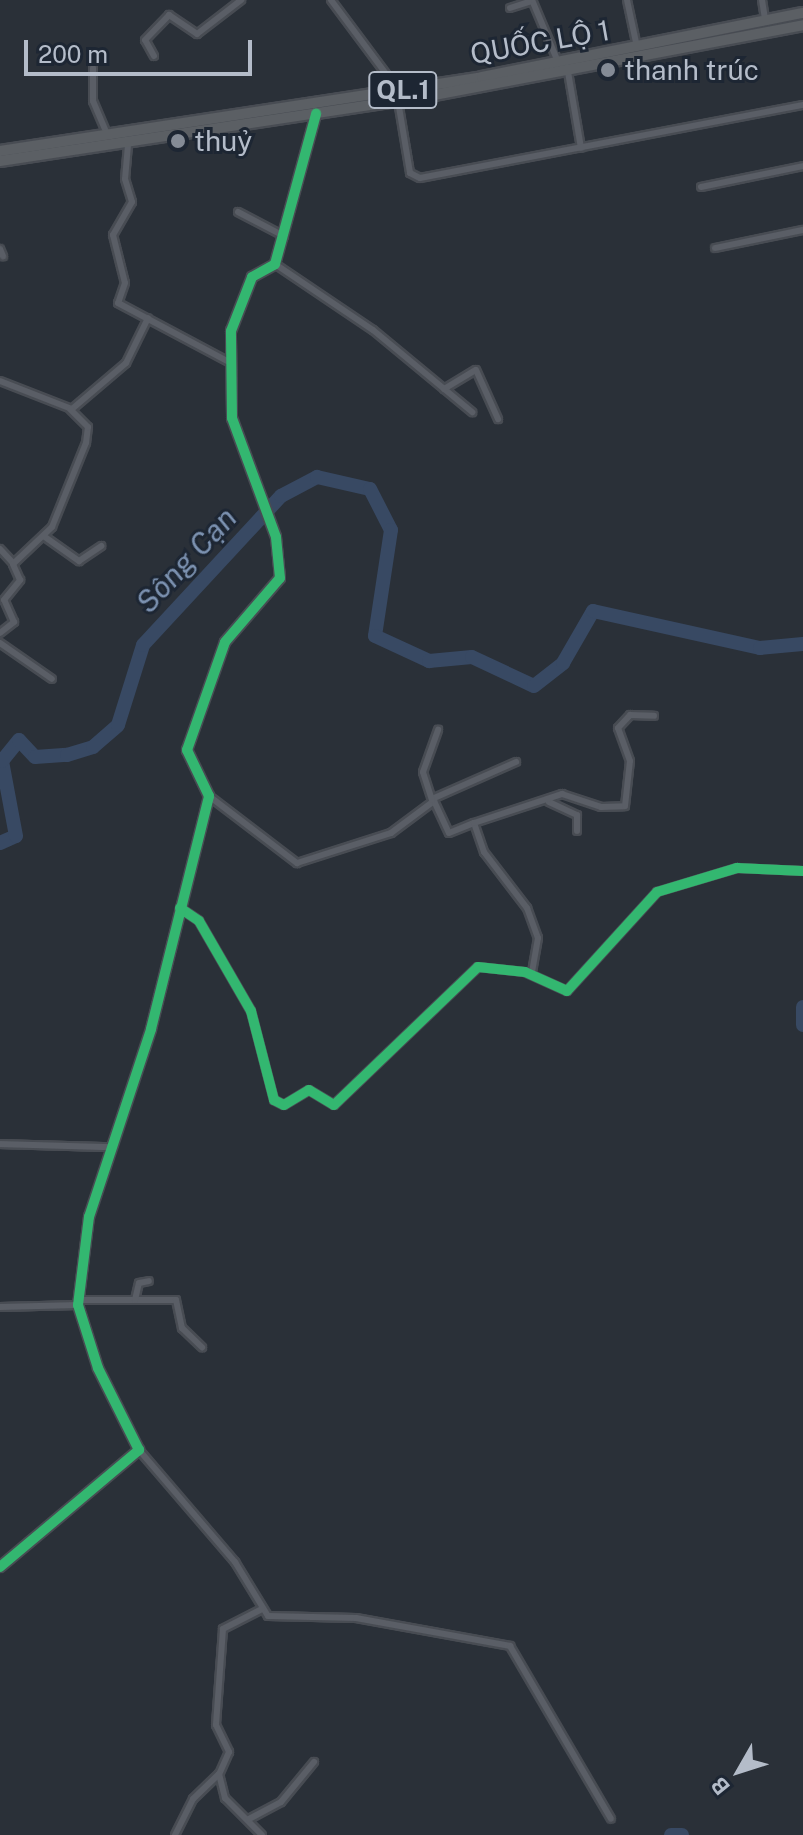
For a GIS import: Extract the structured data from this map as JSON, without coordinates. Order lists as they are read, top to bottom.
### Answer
{
  "streets": {
    "highway": ["QUỐC LỘ 1", "QL.1"]
  },
  "water": ["Sông Cạn"],
  "places": ["thanh trúc", "thuỷ"],
  "scale_bar": "200 m",
  "north": "bottom left"
}
